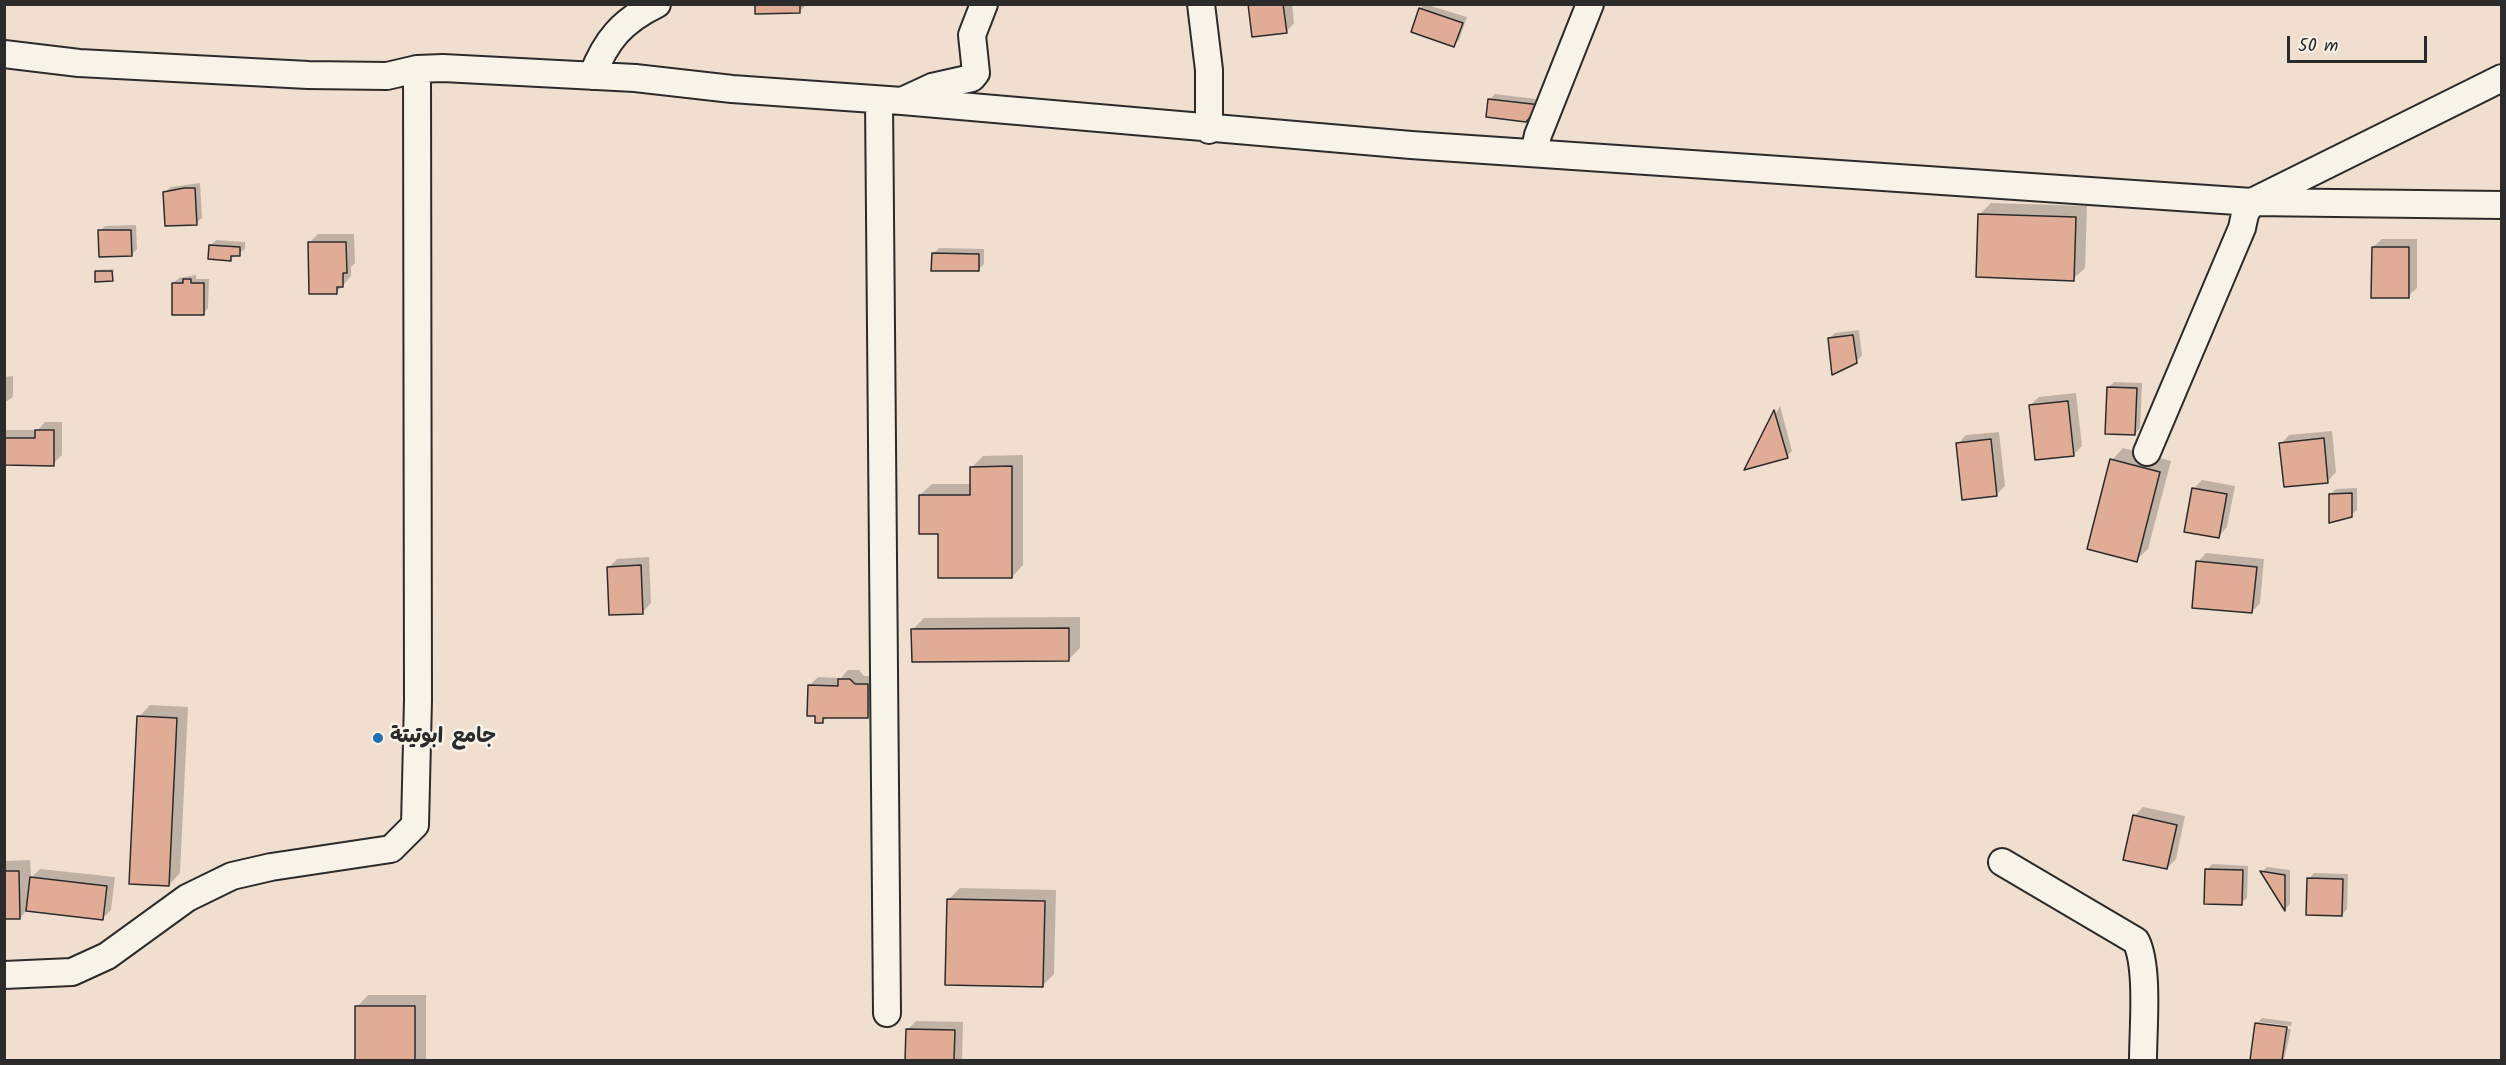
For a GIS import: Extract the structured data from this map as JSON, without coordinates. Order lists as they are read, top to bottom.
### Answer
{
  "places": ["جامع ابوتيتة"],
  "scale_bar": "50 m"
}
